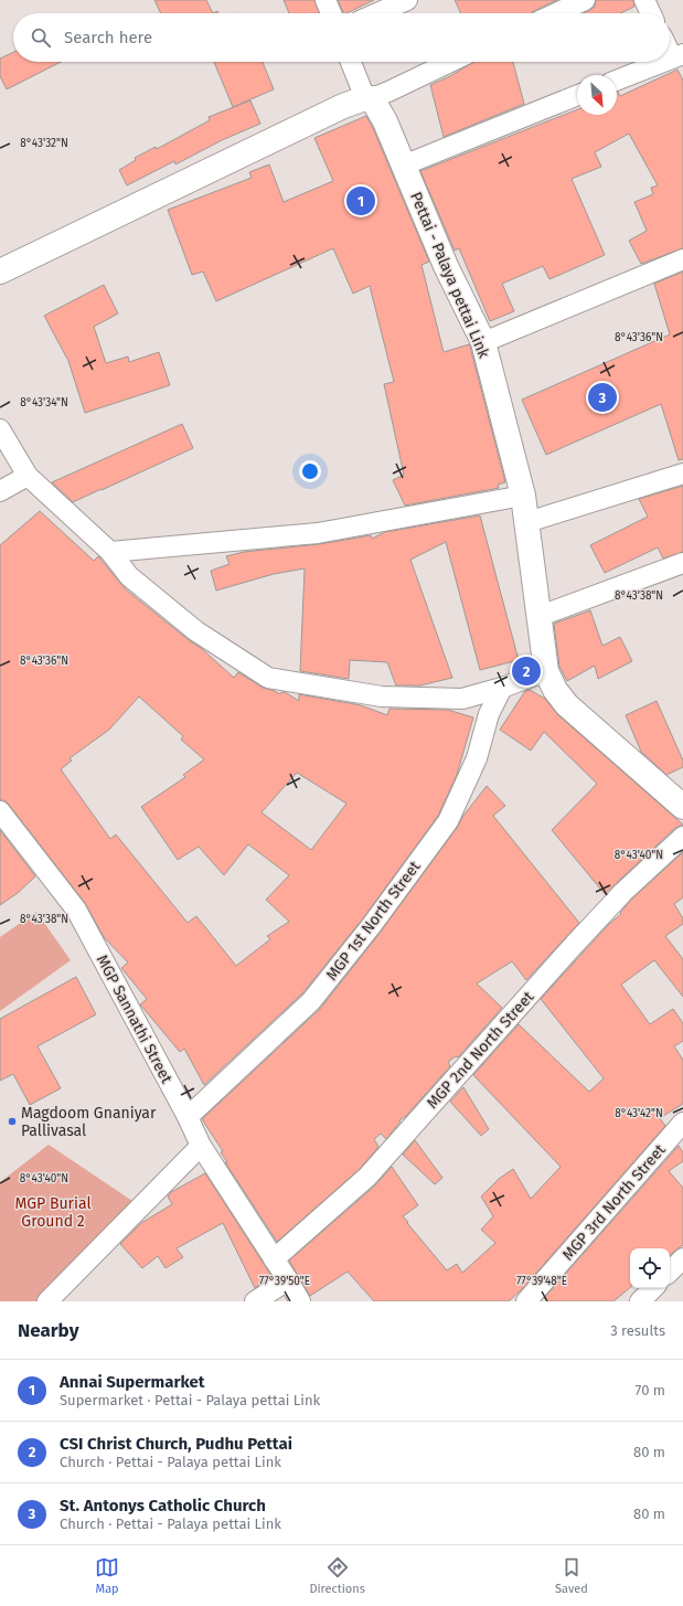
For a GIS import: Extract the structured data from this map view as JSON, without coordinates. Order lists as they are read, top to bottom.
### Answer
{
  "streets": {
    "street": [
      "Pettai - Palaya pettai Link",
      "MGP 1st North Street",
      "MGP Sannathi Street",
      "MGP 2nd North Street",
      "MGP 3rd North Street"
    ]
  },
  "crossings": [
    ["MGP 1st North Street", "MGP Sannathi Street"],
    ["MGP Sannathi Street", "MGP 2nd North Street"]
  ],
  "parks": ["MGP Burial Ground 2"],
  "places": ["Magdoom Gnaniyar Pallivasal"],
  "north": "bottom right",
  "page": {
    "search": "Search here",
    "pins": ["1", "3", "2"],
    "heading": ["Nearby", "3 results"],
    "list": [
      {
        "mark": "1",
        "name": "Annai Supermarket",
        "note": "Supermarket · Pettai - Palaya pettai Link",
        "value": "70 m"
      },
      {
        "mark": "2",
        "name": "CSI Christ Church, Pudhu Pettai",
        "note": "Church · Pettai - Palaya pettai Link",
        "value": "80 m"
      },
      {
        "mark": "3",
        "name": "St. Antonys Catholic Church",
        "note": "Church · Pettai - Palaya pettai Link",
        "value": "80 m"
      }
    ],
    "nav": ["Map", "Directions", "Saved"]
  },
  "coordinates": [
    "8°43'32\"N",
    "8°43'36\"N",
    "8°43'34\"N",
    "8°43'38\"N",
    "8°43'40\"N",
    "8°43'42\"N",
    "77°39'50\"E",
    "77°39'48\"E"
  ]
}
